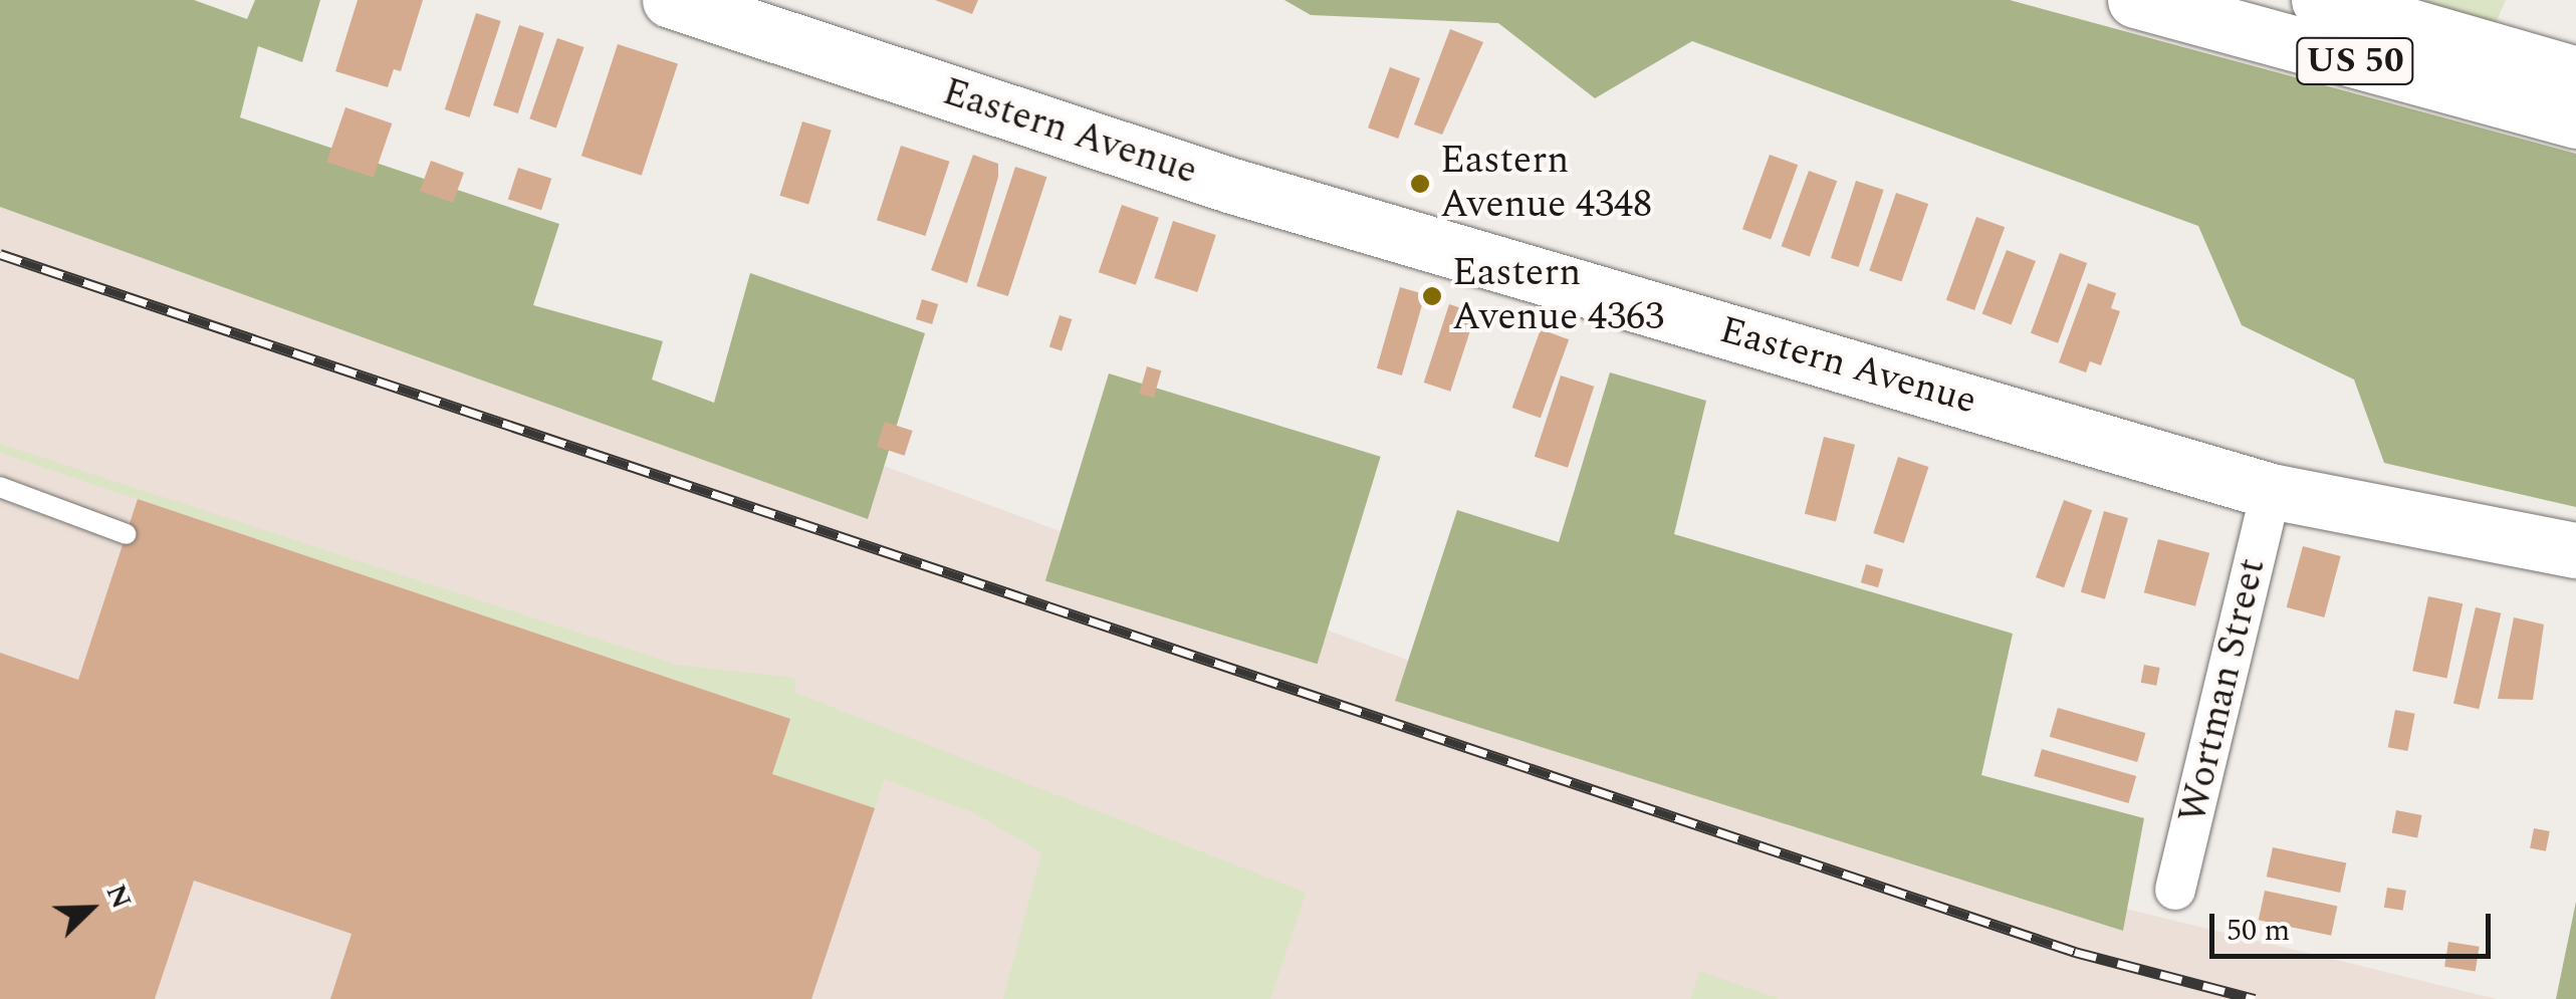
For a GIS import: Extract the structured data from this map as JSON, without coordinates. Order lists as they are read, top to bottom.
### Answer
{
  "streets": {
    "main road": ["US 50", "Eastern Avenue"],
    "street": ["Wortman Street"]
  },
  "crossings": [
    ["Eastern Avenue", "Wortman Street"]
  ],
  "places": ["Eastern Avenue 4348", "Eastern Avenue 4363"],
  "scale_bar": "50 m",
  "north": "top right"
}
